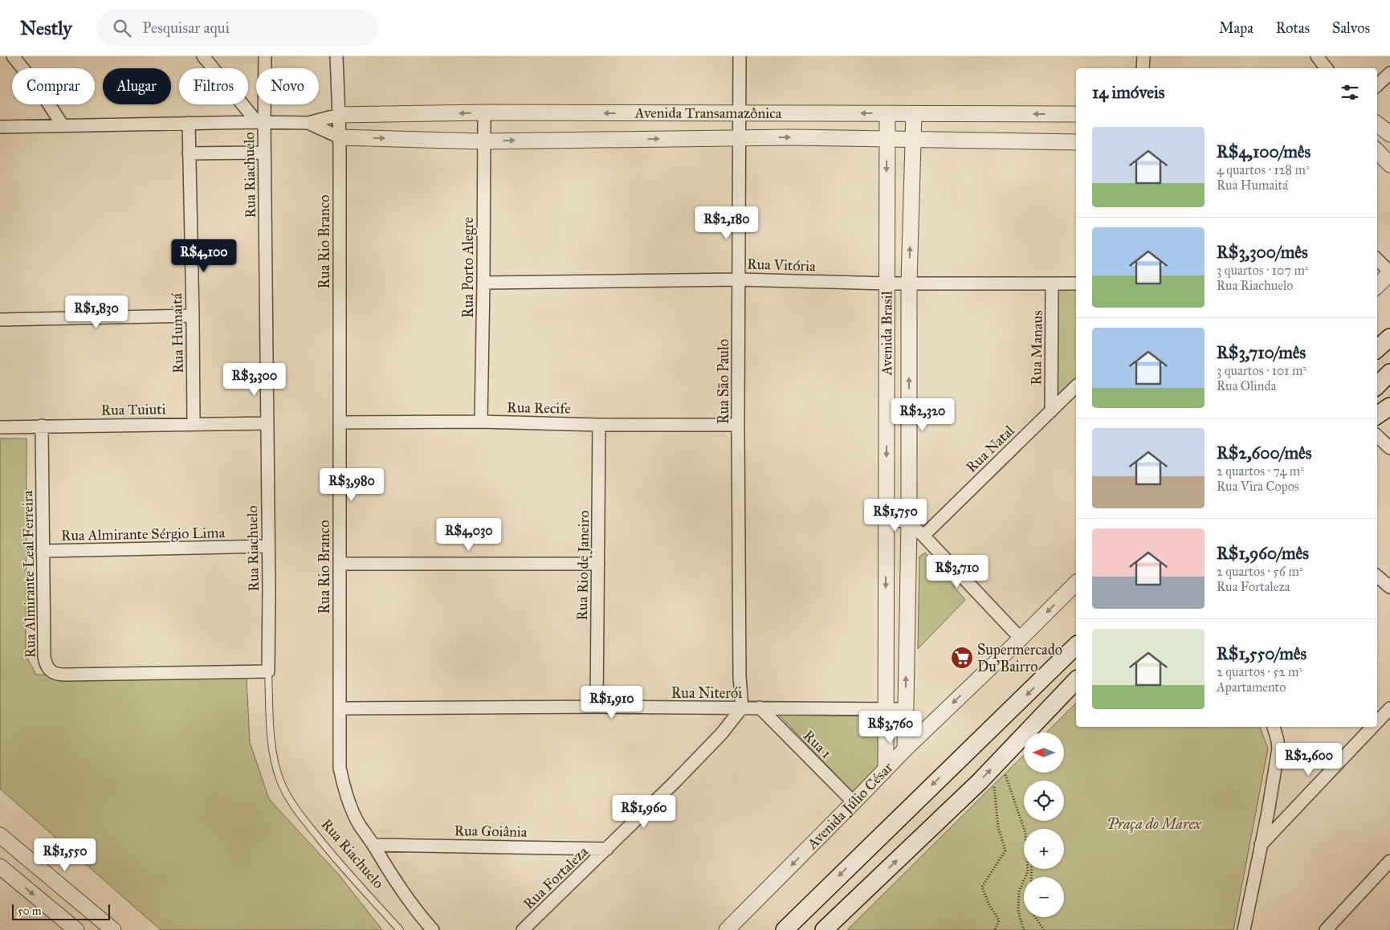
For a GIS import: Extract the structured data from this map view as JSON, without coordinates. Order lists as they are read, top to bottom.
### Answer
{
  "streets": {
    "street": [
      "Avenida Transamazônica",
      "Rua Riachuelo",
      "Rua Rio Branco",
      "Rua Vitória",
      "Rua Porto Alegre",
      "Avenida Brasil",
      "Rua Humaitá",
      "Rua Manaus",
      "Rua São Paulo",
      "Rua Recife",
      "Rua Tuiuti",
      "Rua Natal",
      "Rua Almirante Sérgio Lima",
      "Rua Rio de Janeiro",
      "Rua Almirante Leal Ferreira",
      "Rua Niterói",
      "Rua 1",
      "Avenida Júlio César",
      "Rua Goiânia",
      "Rua Fortaleza"
    ]
  },
  "crossings": [
    ["Avenida Transamazônica", "Rua Rio Branco"],
    ["Avenida Transamazônica", "Rua Porto Alegre"],
    ["Avenida Transamazônica", "Avenida Brasil"],
    ["Avenida Transamazônica", "Rua São Paulo"],
    ["Rua Riachuelo", "Rua Tuiuti"],
    ["Rua Riachuelo", "Rua Almirante Sérgio Lima"],
    ["Rua Riachuelo", "Rua Almirante Leal Ferreira"],
    ["Rua Rio Branco", "Rua Recife"],
    ["Rua Rio Branco", "Rua Niterói"],
    ["Rua Rio Branco", "Rua Goiânia"],
    ["Rua Vitória", "Rua Porto Alegre"],
    ["Rua Vitória", "Avenida Brasil"],
    ["Rua Vitória", "Rua Manaus"],
    ["Rua Vitória", "Rua São Paulo"],
    ["Rua Porto Alegre", "Rua Recife"],
    ["Avenida Brasil", "Rua Niterói"],
    ["Avenida Brasil", "Avenida Júlio César"],
    ["Rua Humaitá", "Rua Tuiuti"],
    ["Rua Manaus", "Rua Natal"],
    ["Rua São Paulo", "Rua Recife"],
    ["Rua São Paulo", "Rua Niterói"],
    ["Rua São Paulo", "Rua Fortaleza"],
    ["Rua Recife", "Rua Rio de Janeiro"],
    ["Rua Tuiuti", "Rua Almirante Leal Ferreira"],
    ["Rua Almirante Sérgio Lima", "Rua Almirante Leal Ferreira"],
    ["Rua Rio de Janeiro", "Rua Niterói"],
    ["Rua Niterói", "Rua 1"],
    ["Rua Niterói", "Rua Fortaleza"],
    ["Rua 1", "Avenida Júlio César"],
    ["Rua Goiânia", "Rua Fortaleza"]
  ],
  "one_way": ["Avenida Júlio César"],
  "parks": ["Praça do Marex"],
  "places": {
    "supermarket": ["Supermercado Du'Bairro"]
  },
  "scale_bar": "50 m",
  "north": "left",
  "page": {
    "header": "Nestly",
    "search": "Pesquisar aqui",
    "nav": ["Mapa", "Rotas", "Salvos"],
    "chip": [
      "Comprar",
      "Alugar",
      "Filtros",
      "Novo"
    ],
    "heading": "14 imóveis",
    "list": [
      {
        "name": "R$4,100/mês",
        "note": "4 quartos · 128 m² · Rua Humaitá"
      },
      {
        "name": "R$3,300/mês",
        "note": "3 quartos · 107 m² · Rua Riachuelo"
      },
      {
        "name": "R$3,710/mês",
        "note": "3 quartos · 101 m² · Rua Olinda"
      },
      {
        "name": "R$2,600/mês",
        "note": "2 quartos · 74 m² · Rua Vira Copos"
      },
      {
        "name": "R$1,960/mês",
        "note": "2 quartos · 56 m² · Rua Fortaleza"
      },
      {
        "name": "R$1,550/mês",
        "note": "2 quartos · 52 m² · Apartamento"
      }
    ],
    "price": [
      "R$2,180",
      "R$4,100",
      "R$1,830",
      "R$3,300",
      "R$2,320",
      "R$3,980",
      "R$1,750",
      "R$4,030",
      "R$3,710",
      "R$1,910",
      "R$3,760",
      "R$2,600",
      "R$1,960",
      "R$1,550"
    ],
    "map_buttons": ["+", "−"],
    "scale": "50 m"
  }
}
